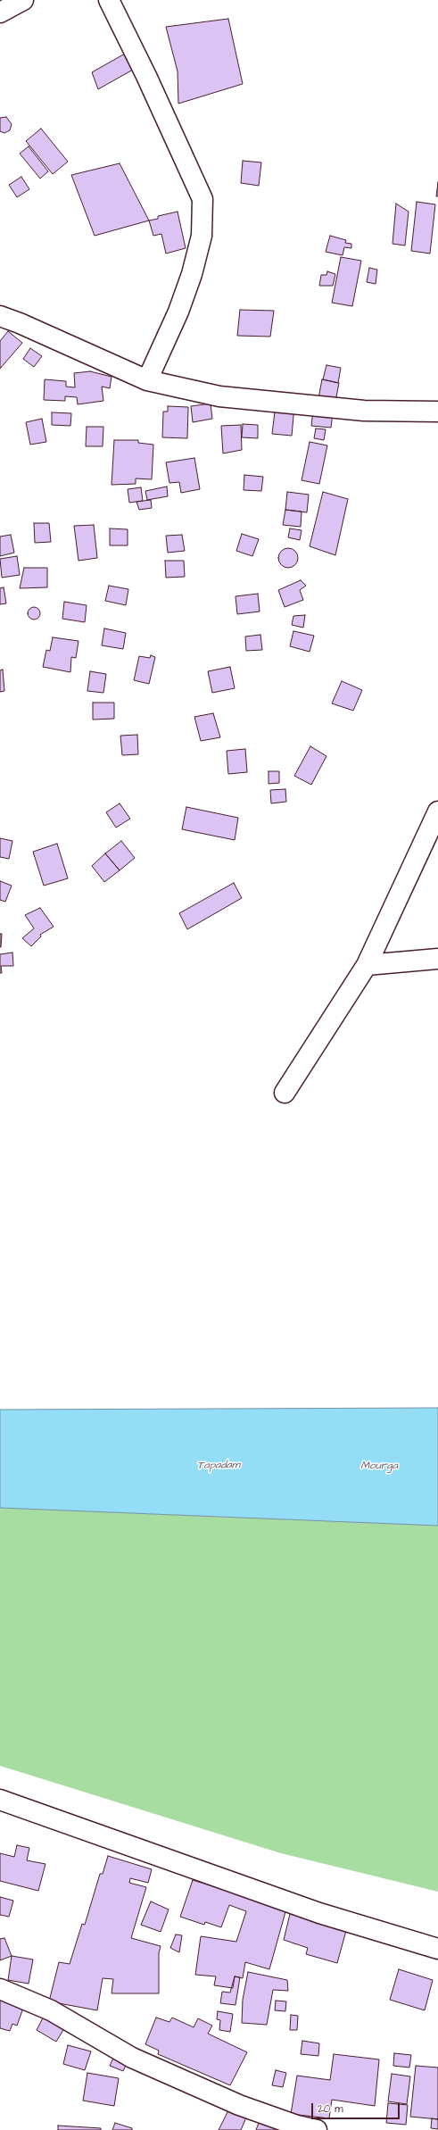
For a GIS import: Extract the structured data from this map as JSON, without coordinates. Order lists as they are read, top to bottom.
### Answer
{
  "water": ["Tapadam", "Mourga"],
  "scale_bar": "20 m"
}
